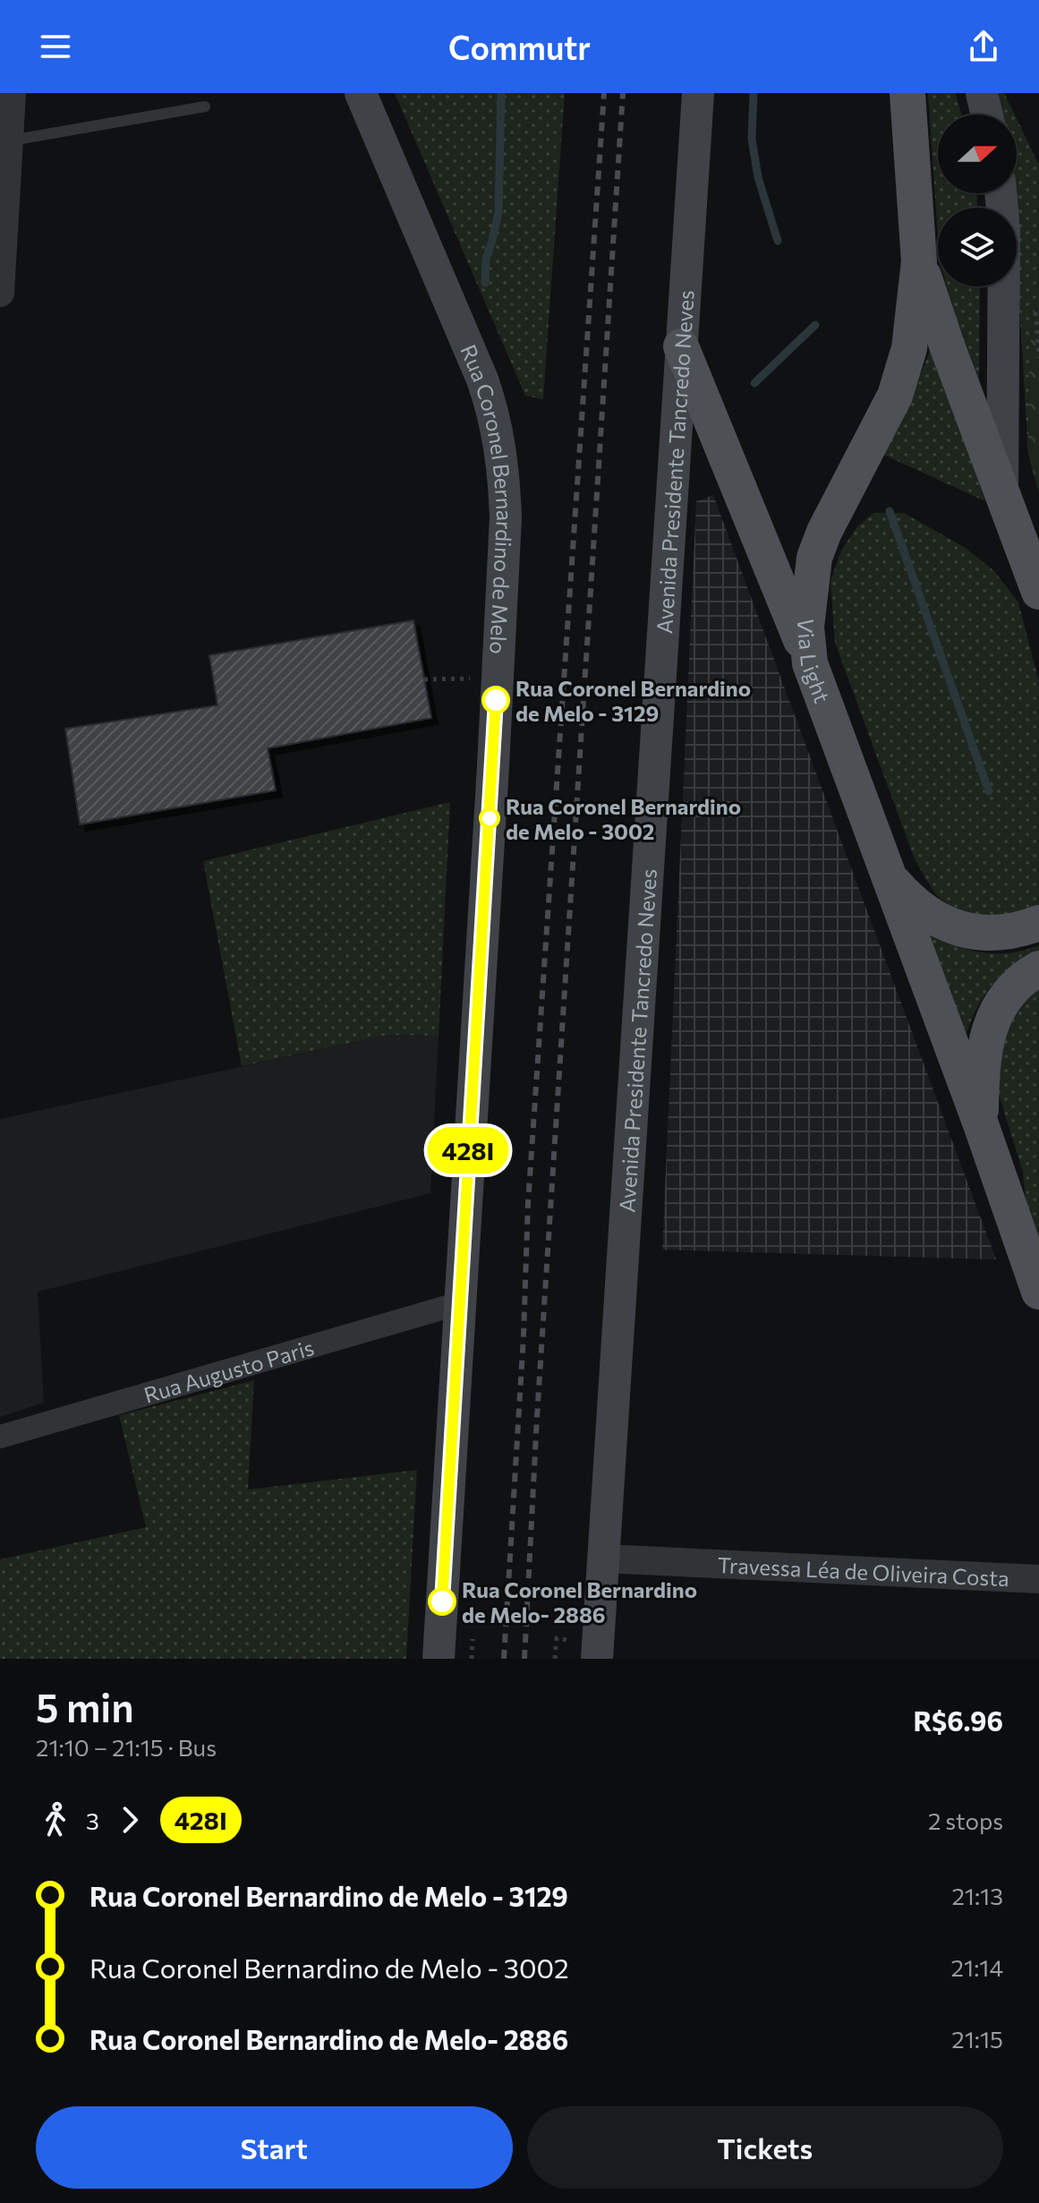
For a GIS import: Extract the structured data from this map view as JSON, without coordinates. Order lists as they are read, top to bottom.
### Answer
{
  "streets": {
    "main road": ["Avenida Presidente Tancredo Neves", "Rua Coronel Bernardino de Melo", "Via Light"],
    "street": ["Rua Augusto Paris", "Travessa Léa de Oliveira Costa"]
  },
  "crossings": [
    ["Avenida Presidente Tancredo Neves", "Travessa Léa de Oliveira Costa"],
    ["Rua Coronel Bernardino de Melo", "Rua Augusto Paris"]
  ],
  "places": ["Rua Coronel Bernardino de Melo - 3129", "Rua Coronel Bernardino de Melo - 3002", "Rua Coronel Bernardino de Melo- 2886"],
  "lines": ["bus line 428I"],
  "north": "right",
  "page": {
    "header": "Commutr",
    "on_map": "428I",
    "heading": ["5 min", "21:10 – 21:15 · Bus", "R$6.96"],
    "legs": ["3", "428I", "2 stops"],
    "list": [
      {
        "name": "Rua Coronel Bernardino de Melo - 3129",
        "value": "21:13"
      },
      {
        "name": "Rua Coronel Bernardino de Melo - 3002",
        "value": "21:14"
      },
      {
        "name": "Rua Coronel Bernardino de Melo- 2886",
        "value": "21:15"
      }
    ],
    "buttons": ["Start", "Tickets"]
  }
}
